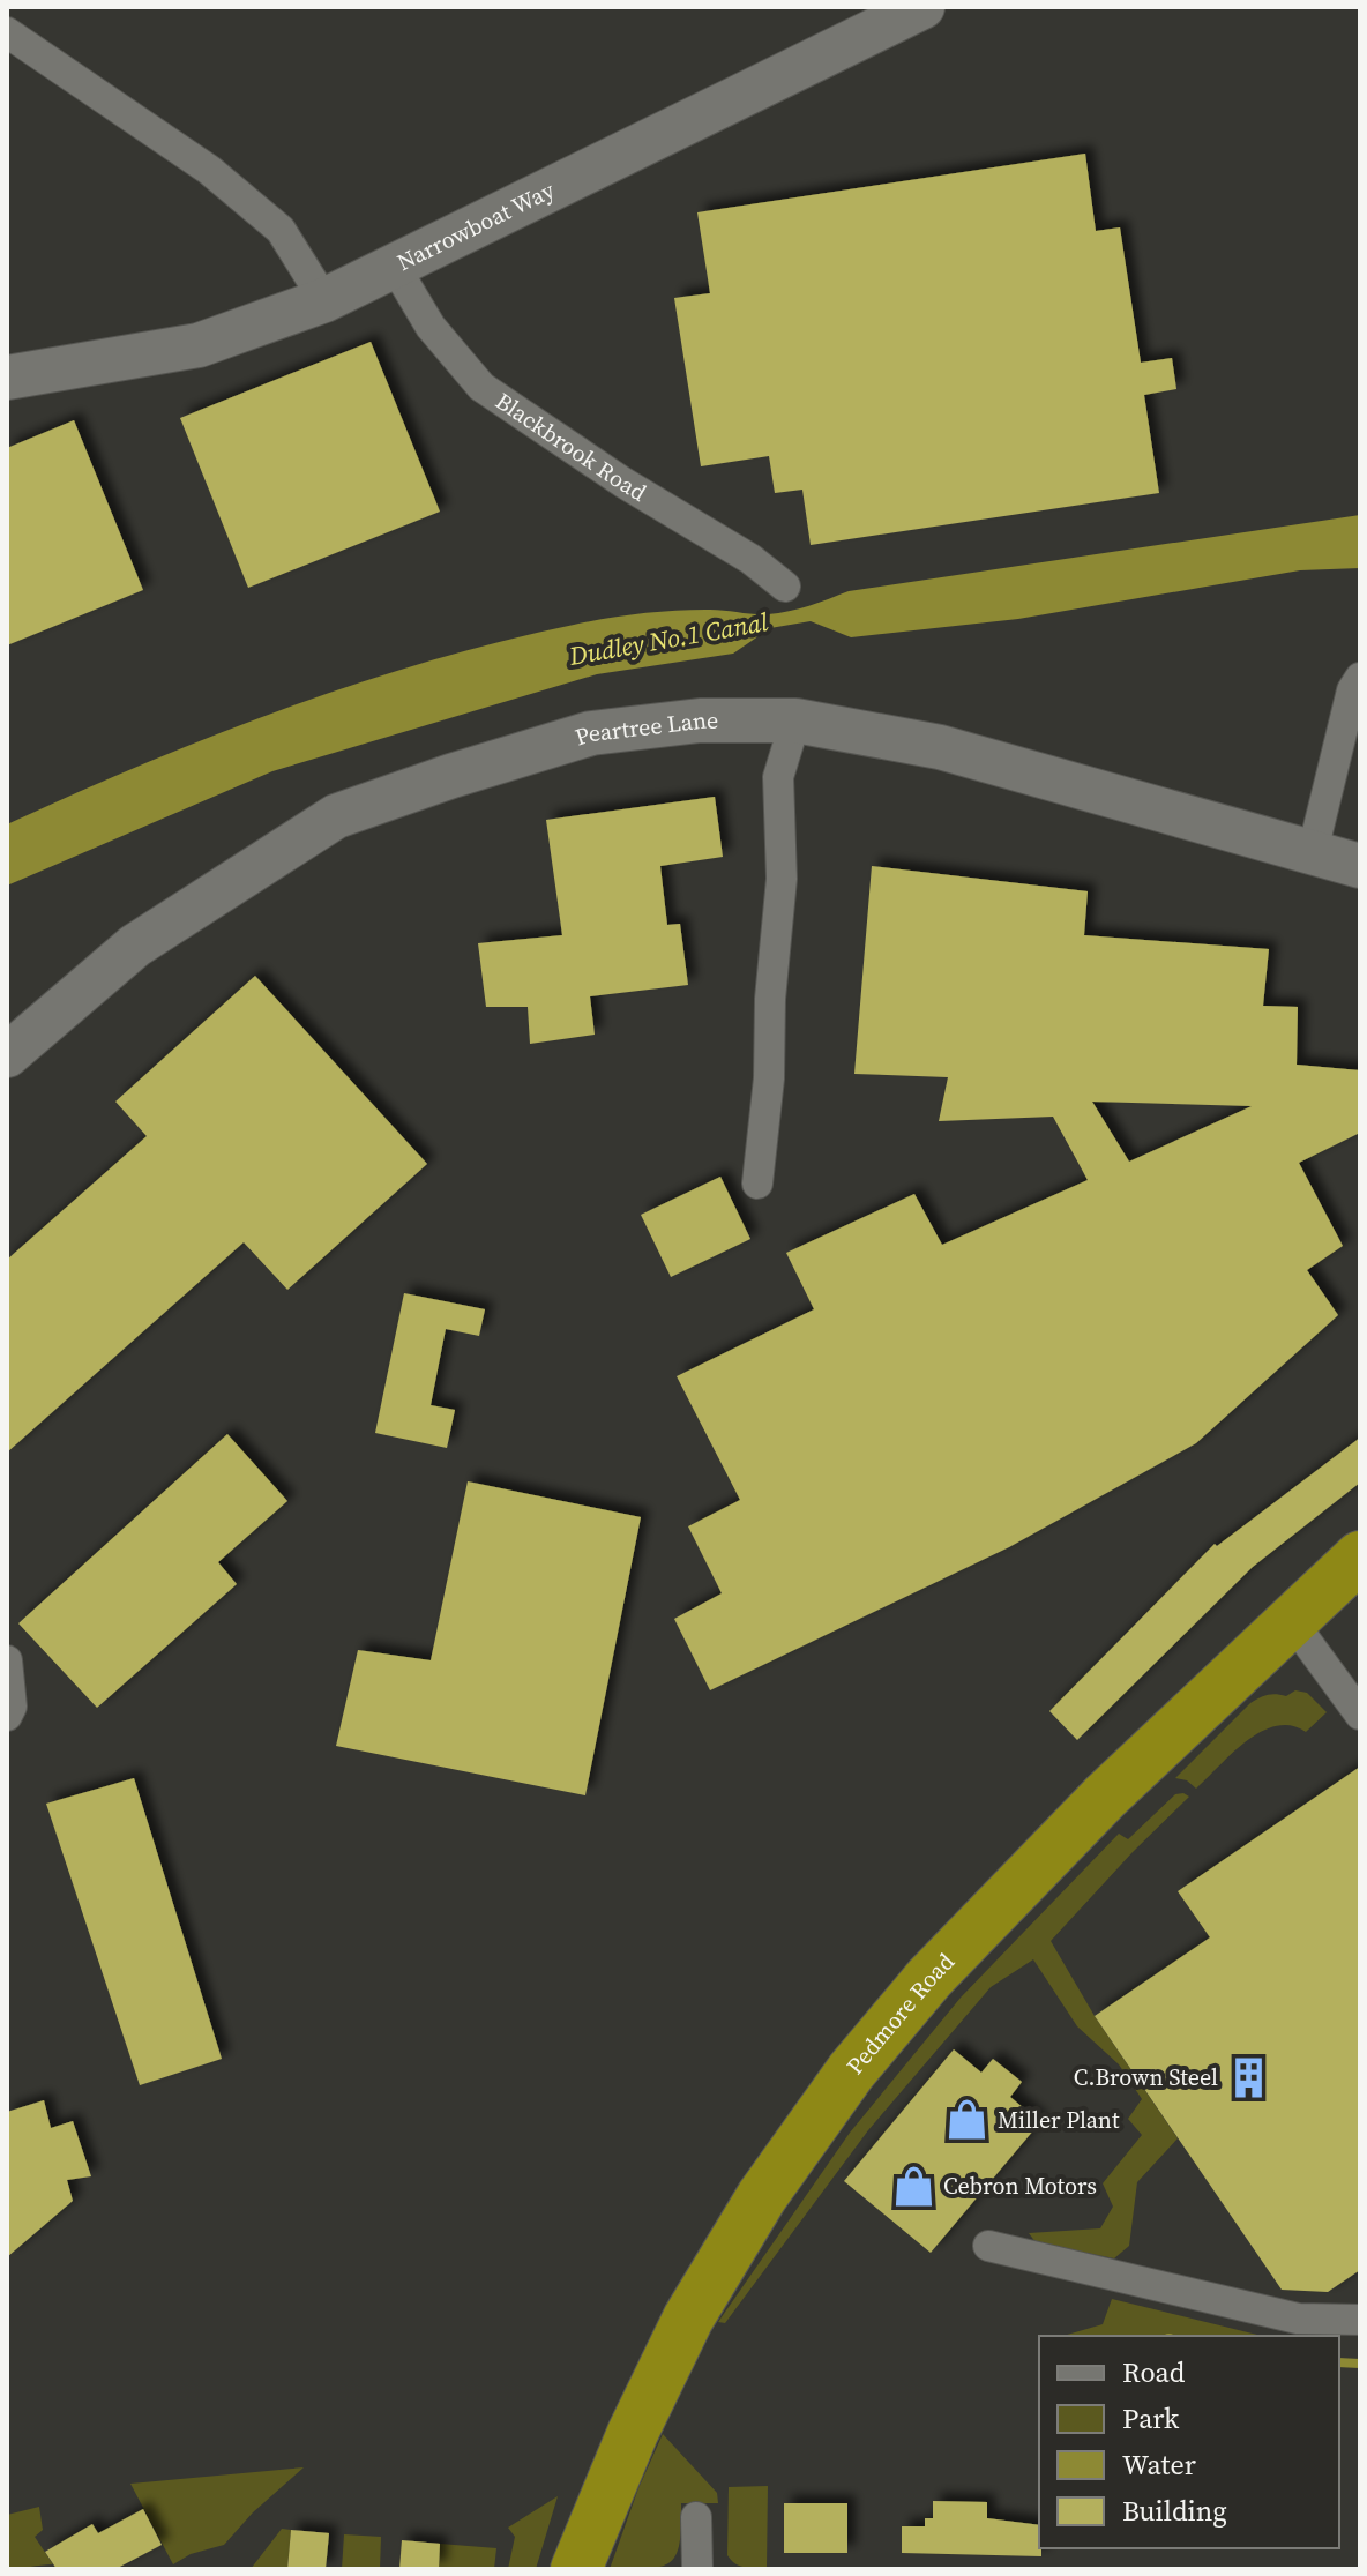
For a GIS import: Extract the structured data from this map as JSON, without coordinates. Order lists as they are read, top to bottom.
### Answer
{
  "streets": {
    "highway": ["Pedmore Road"],
    "street": ["Narrowboat Way", "Blackbrook Road", "Peartree Lane"]
  },
  "crossings": [
    ["Narrowboat Way", "Blackbrook Road"]
  ],
  "water": ["Dudley No.1 Canal"],
  "places": {
    "building": ["C.Brown Steel"],
    "shop": ["Miller Plant", "Cebron Motors"]
  },
  "legend": [
    "Road",
    "Park",
    "Water",
    "Building"
  ]
}
